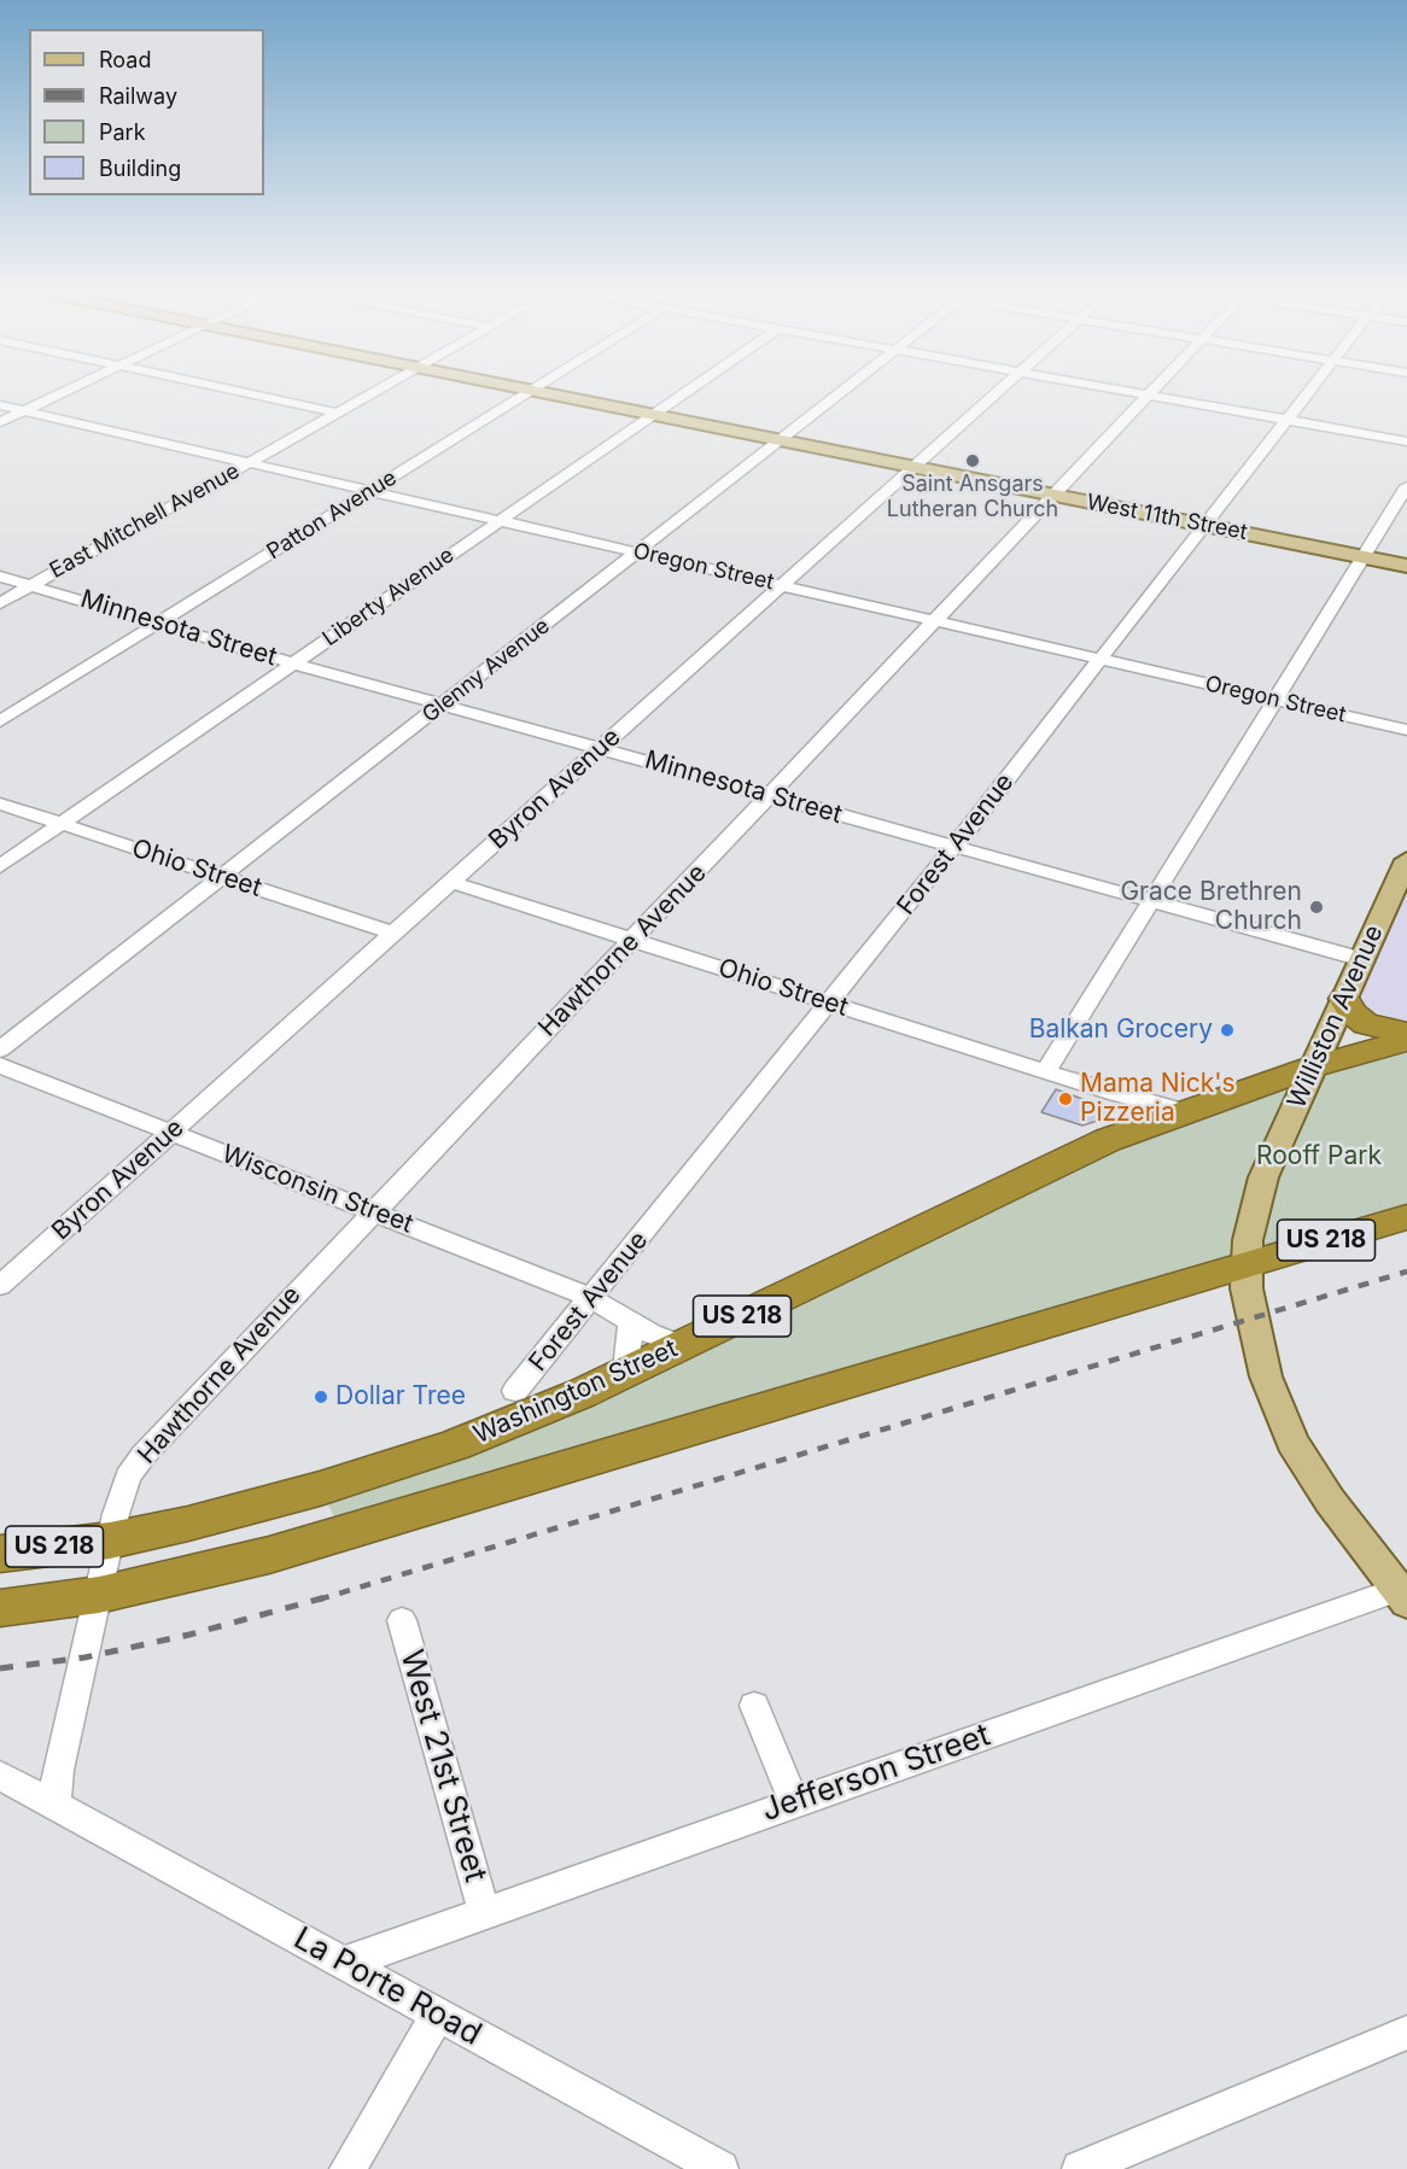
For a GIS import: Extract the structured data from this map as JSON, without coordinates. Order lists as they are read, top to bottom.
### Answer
{
  "streets": {
    "highway": ["US 218", "Washington Street"],
    "main road": ["West 11th Street", "Williston Avenue"],
    "street": [
      "Patton Avenue",
      "East Mitchell Avenue",
      "Oregon Street",
      "Liberty Avenue",
      "Minnesota Street",
      "Glenny Avenue",
      "Byron Avenue",
      "Forest Avenue",
      "Ohio Street",
      "Hawthorne Avenue",
      "Wisconsin Street",
      "West 21st Street",
      "Jefferson Street",
      "La Porte Road"
    ]
  },
  "crossings": [
    ["Patton Avenue", "Oregon Street"],
    ["Patton Avenue", "Minnesota Street"],
    ["West 11th Street", "Liberty Avenue"],
    ["West 11th Street", "Glenny Avenue"],
    ["West 11th Street", "Byron Avenue"],
    ["West 11th Street", "Forest Avenue"],
    ["West 11th Street", "Hawthorne Avenue"],
    ["East Mitchell Avenue", "Oregon Street"],
    ["East Mitchell Avenue", "Minnesota Street"],
    ["Oregon Street", "Liberty Avenue"],
    ["Oregon Street", "Glenny Avenue"],
    ["Oregon Street", "Byron Avenue"],
    ["Oregon Street", "Forest Avenue"],
    ["Oregon Street", "Hawthorne Avenue"],
    ["Liberty Avenue", "Minnesota Street"],
    ["Liberty Avenue", "Ohio Street"],
    ["Minnesota Street", "Glenny Avenue"],
    ["Minnesota Street", "Byron Avenue"],
    ["Minnesota Street", "Forest Avenue"],
    ["Minnesota Street", "Hawthorne Avenue"],
    ["Minnesota Street", "Williston Avenue"],
    ["Glenny Avenue", "Ohio Street"],
    ["Byron Avenue", "Ohio Street"],
    ["Byron Avenue", "Wisconsin Street"],
    ["Forest Avenue", "Ohio Street"],
    ["Forest Avenue", "Wisconsin Street"],
    ["Ohio Street", "Hawthorne Avenue"],
    ["Ohio Street", "Washington Street"],
    ["Hawthorne Avenue", "Wisconsin Street"],
    ["Hawthorne Avenue", "US 218"],
    ["Hawthorne Avenue", "Washington Street"],
    ["Hawthorne Avenue", "La Porte Road"],
    ["Williston Avenue", "US 218"],
    ["Williston Avenue", "Washington Street"],
    ["Williston Avenue", "Jefferson Street"],
    ["Wisconsin Street", "Washington Street"],
    ["West 21st Street", "Jefferson Street"],
    ["Jefferson Street", "La Porte Road"]
  ],
  "parks": ["Rooff Park"],
  "places": [
    "Saint Ansgars Lutheran Church",
    "Grace Brethren Church",
    "Balkan Grocery",
    "Mama Nick's Pizzeria",
    "Dollar Tree"
  ],
  "legend": [
    "Road",
    "Railway",
    "Park",
    "Building"
  ]
}
